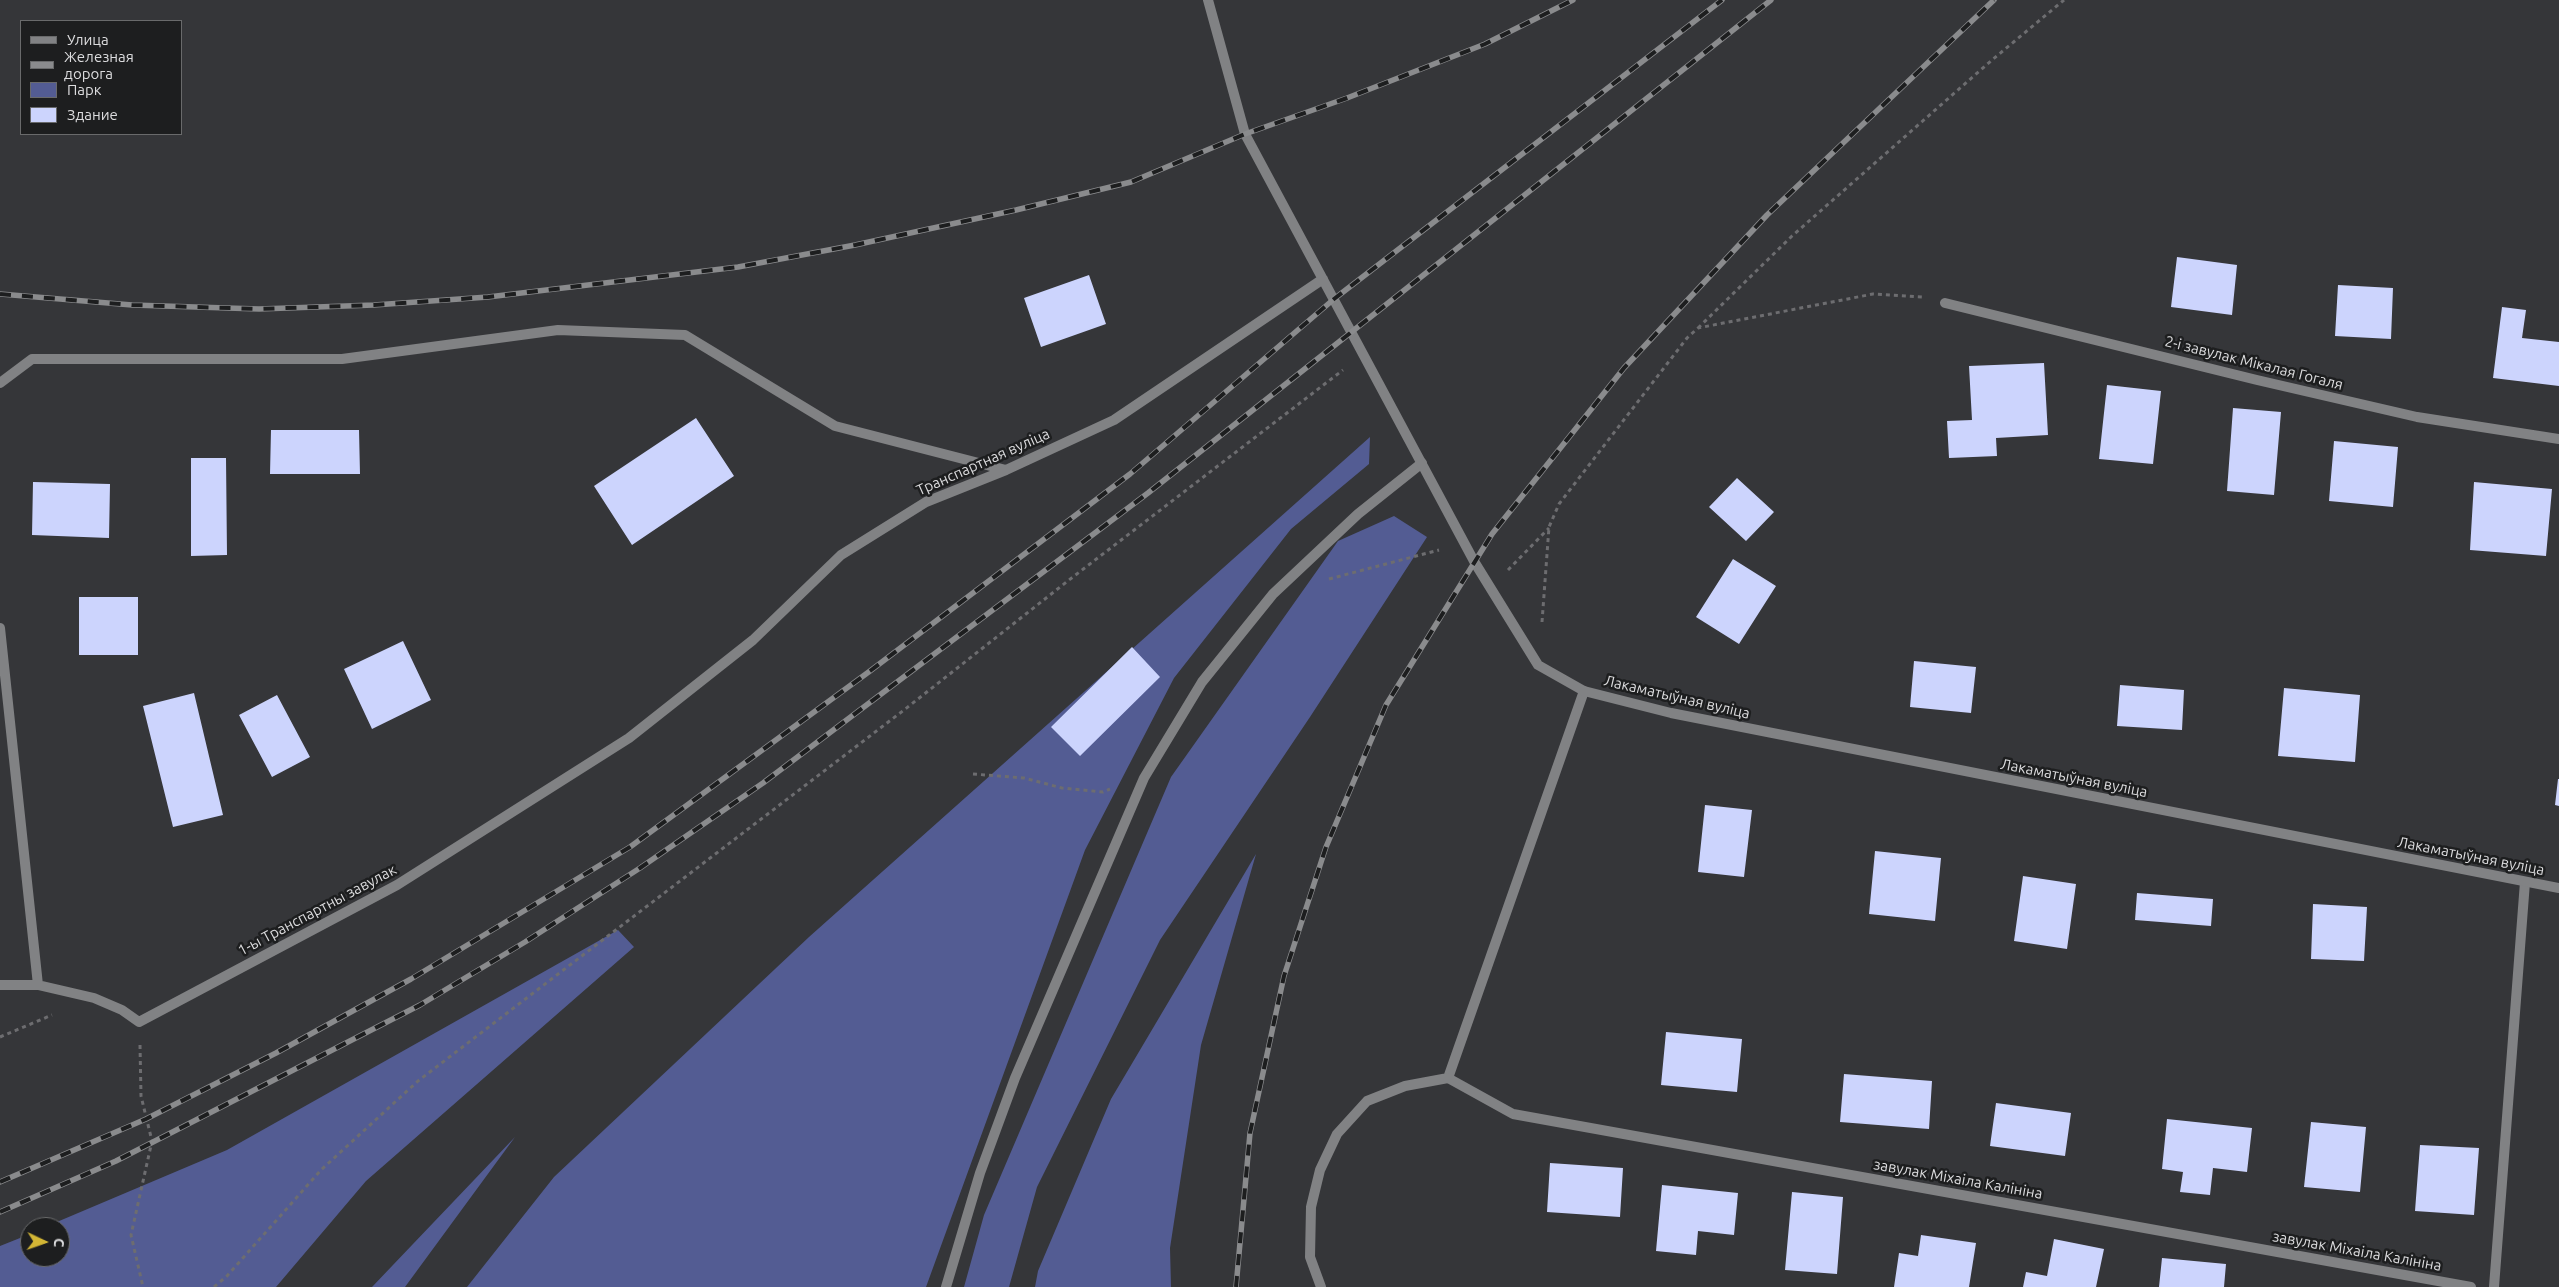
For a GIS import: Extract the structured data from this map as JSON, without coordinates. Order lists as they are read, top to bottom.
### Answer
{
  "streets": {
    "street": [
      "2-і завулак Мікалая Гогаля",
      "Транспартная вуліца",
      "Лакаматыўная вуліца",
      "1-ы Транспартны завулак",
      "завулак Міхаіла Калініна"
    ]
  },
  "crossings": [
    ["Транспартная вуліца", "1-ы Транспартны завулак"]
  ],
  "legend": [
    "Улица",
    "Железная дорога",
    "Парк",
    "Здание"
  ],
  "north": "right"
}
